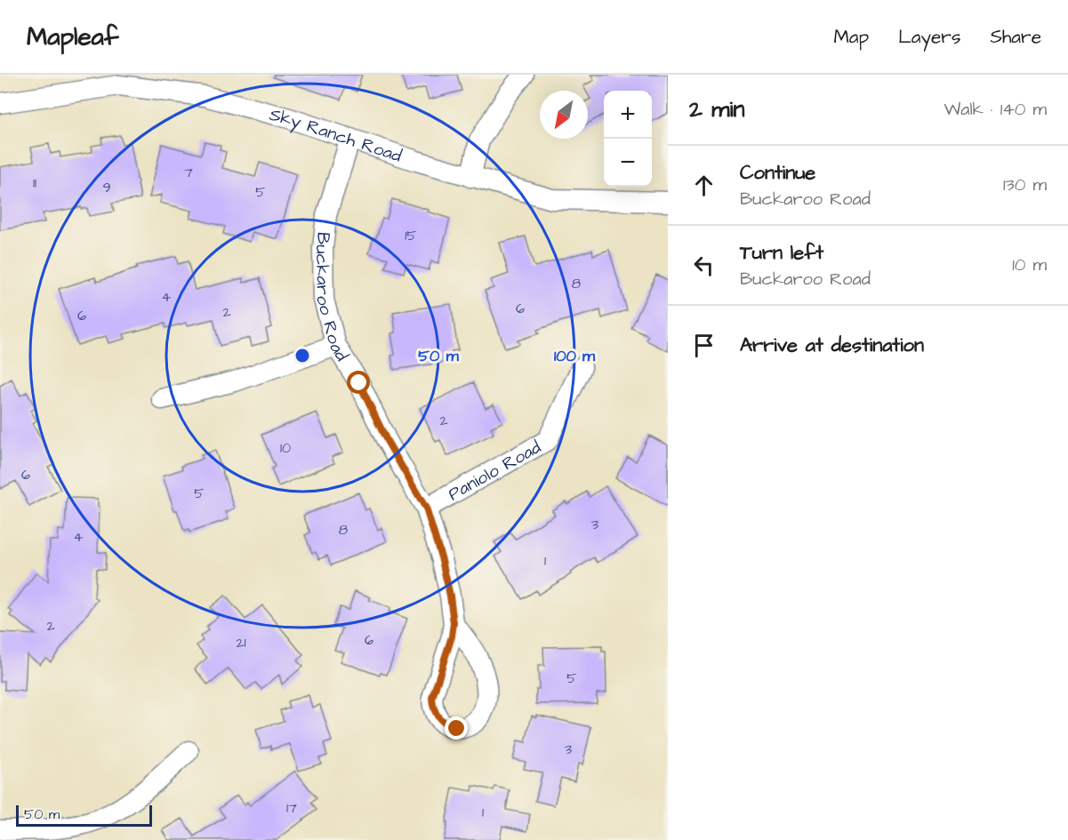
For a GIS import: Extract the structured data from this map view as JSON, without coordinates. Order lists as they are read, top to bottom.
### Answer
{
  "streets": {
    "street": ["Sky Ranch Road", "Buckaroo Road", "Paniolo Road"]
  },
  "crossings": [
    ["Sky Ranch Road", "Buckaroo Road"],
    ["Buckaroo Road", "Paniolo Road"]
  ],
  "house_numbers": [
    "7",
    "11",
    "9",
    "5",
    "15",
    "8",
    "4",
    "6",
    "2",
    "6",
    "2",
    "10",
    "6",
    "5",
    "3",
    "8",
    "4",
    "1",
    "2",
    "6",
    "21",
    "5",
    "3",
    "17",
    "1"
  ],
  "scale_bar": "50 m",
  "north": "bottom left",
  "page": {
    "header": "Mapleaf",
    "nav": ["Map", "Layers", "Share"],
    "heading": ["2 min", "Walk · 140 m"],
    "map_buttons": ["+", "−"],
    "list": [
      ["Continue", "Buckaroo Road", "130 m"],
      ["Turn left", "Buckaroo Road", "10 m"],
      "Arrive at destination"
    ],
    "scale": "50 m"
  },
  "rings": ["50 m", "100 m"]
}
